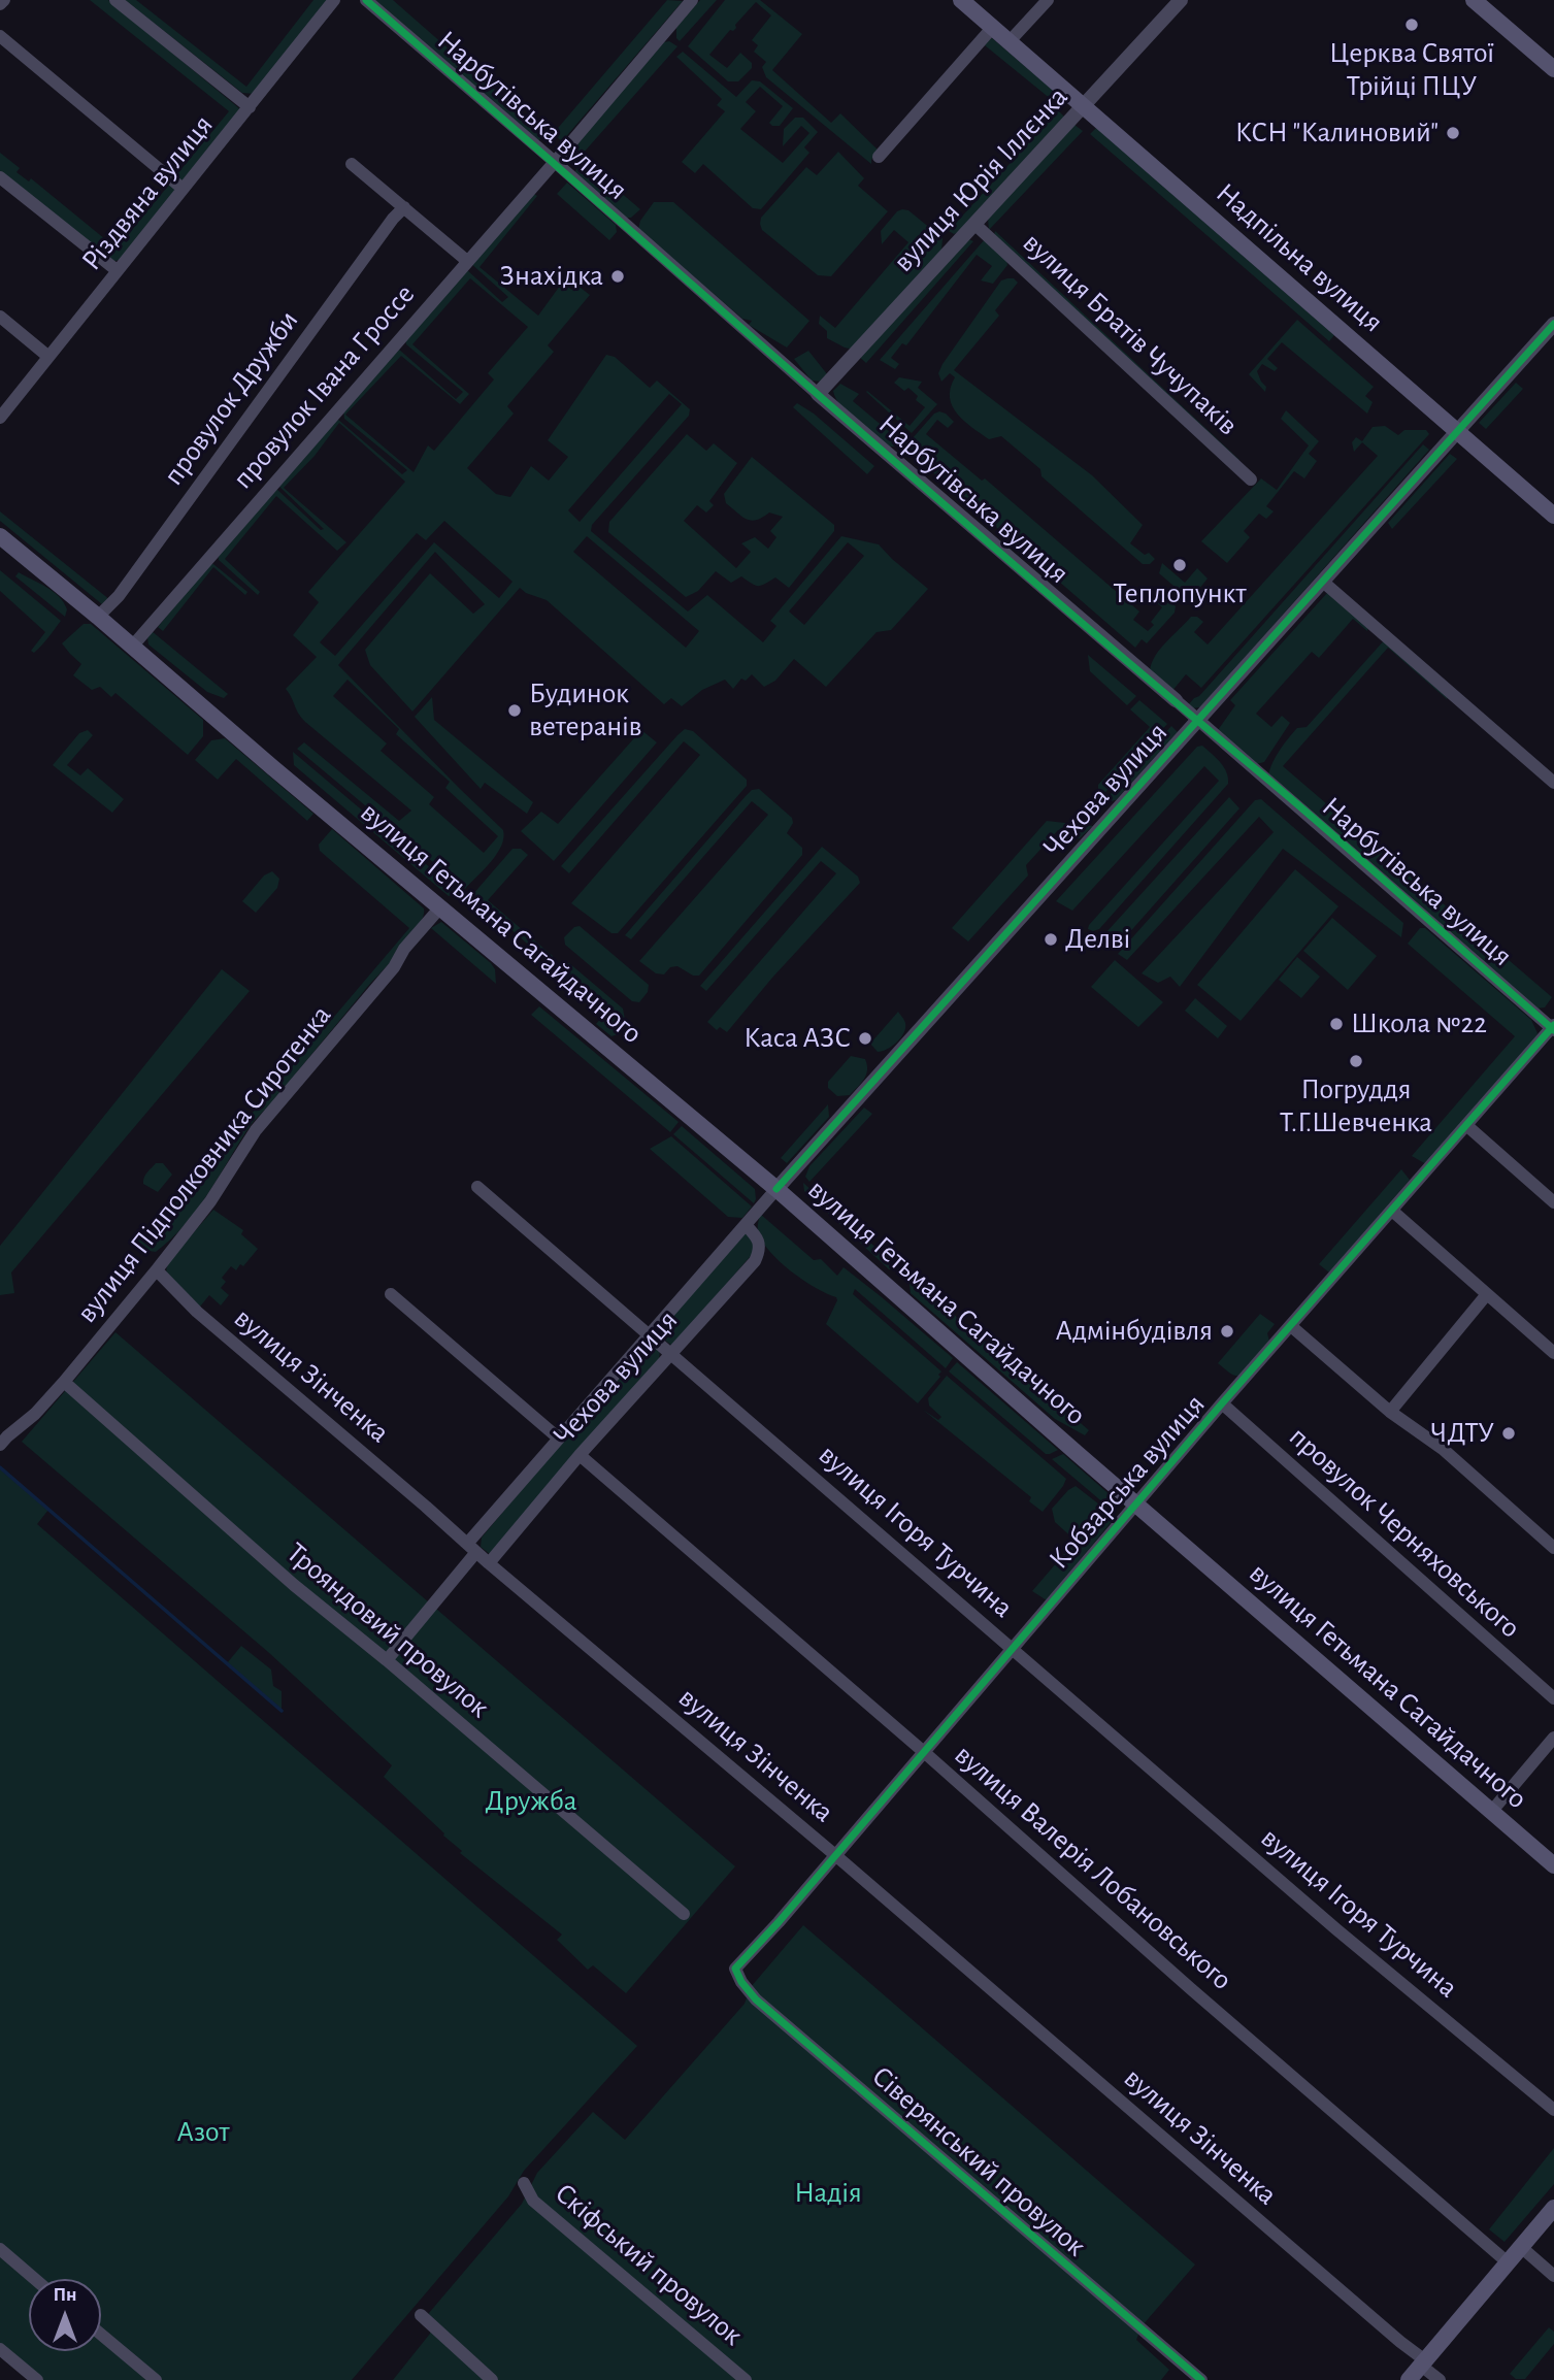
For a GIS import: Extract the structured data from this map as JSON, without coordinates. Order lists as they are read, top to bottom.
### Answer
{
  "streets": {
    "main road": ["Надпільна вулиця", "вулиця Гетьмана Сагайдачного"],
    "street": [
      "Нарбутівська вулиця",
      "вулиця Юрія Іллєнка",
      "Різдвяна вулиця",
      "вулиця Братів Чучупаків",
      "провулок Івана Гроссе",
      "провулок Дружби",
      "Чехова вулиця",
      "вулиця Підполковника Сиротенка",
      "вулиця Зінченка",
      "Кобзарська вулиця",
      "вулиця Ігоря Турчина",
      "провулок Черняховського",
      "Трояндовий провулок",
      "вулиця Валерія Лобановського",
      "Сіверянський провулок",
      "Скіфський провулок"
    ]
  },
  "crossings": [
    ["Нарбутівська вулиця", "вулиця Юрія Іллєнка"],
    ["Нарбутівська вулиця", "провулок Івана Гроссе"],
    ["Нарбутівська вулиця", "Чехова вулиця"],
    ["Нарбутівська вулиця", "Кобзарська вулиця"],
    ["вулиця Юрія Іллєнка", "Надпільна вулиця"],
    ["вулиця Юрія Іллєнка", "вулиця Братів Чучупаків"],
    ["Надпільна вулиця", "Чехова вулиця"],
    ["провулок Івана Гроссе", "вулиця Гетьмана Сагайдачного"],
    ["провулок Дружби", "вулиця Гетьмана Сагайдачного"],
    ["Чехова вулиця", "вулиця Гетьмана Сагайдачного"],
    ["Чехова вулиця", "вулиця Зінченка"],
    ["Чехова вулиця", "вулиця Ігоря Турчина"],
    ["Чехова вулиця", "Трояндовий провулок"],
    ["Чехова вулиця", "вулиця Валерія Лобановського"],
    ["вулиця Гетьмана Сагайдачного", "вулиця Підполковника Сиротенка"],
    ["вулиця Гетьмана Сагайдачного", "Кобзарська вулиця"],
    ["вулиця Підполковника Сиротенка", "вулиця Зінченка"],
    ["вулиця Підполковника Сиротенка", "Трояндовий провулок"],
    ["вулиця Зінченка", "Кобзарська вулиця"],
    ["Кобзарська вулиця", "вулиця Ігоря Турчина"],
    ["Кобзарська вулиця", "провулок Черняховського"],
    ["Кобзарська вулиця", "вулиця Валерія Лобановського"],
    ["Кобзарська вулиця", "Сіверянський провулок"]
  ],
  "parks": ["Дружба", "Азот", "Надія"],
  "places": [
    "Церква Святої Трійці ПЦУ",
    "КСН \"Калиновий\"",
    "Знахідка",
    "Теплопункт",
    "Будинок ветеранів",
    "Делві",
    "Школа №22",
    "Каса АЗС",
    "Погруддя Т.Г.Шевченка",
    "Адмінбудівля",
    "ЧДТУ"
  ],
  "north": "top"
}
